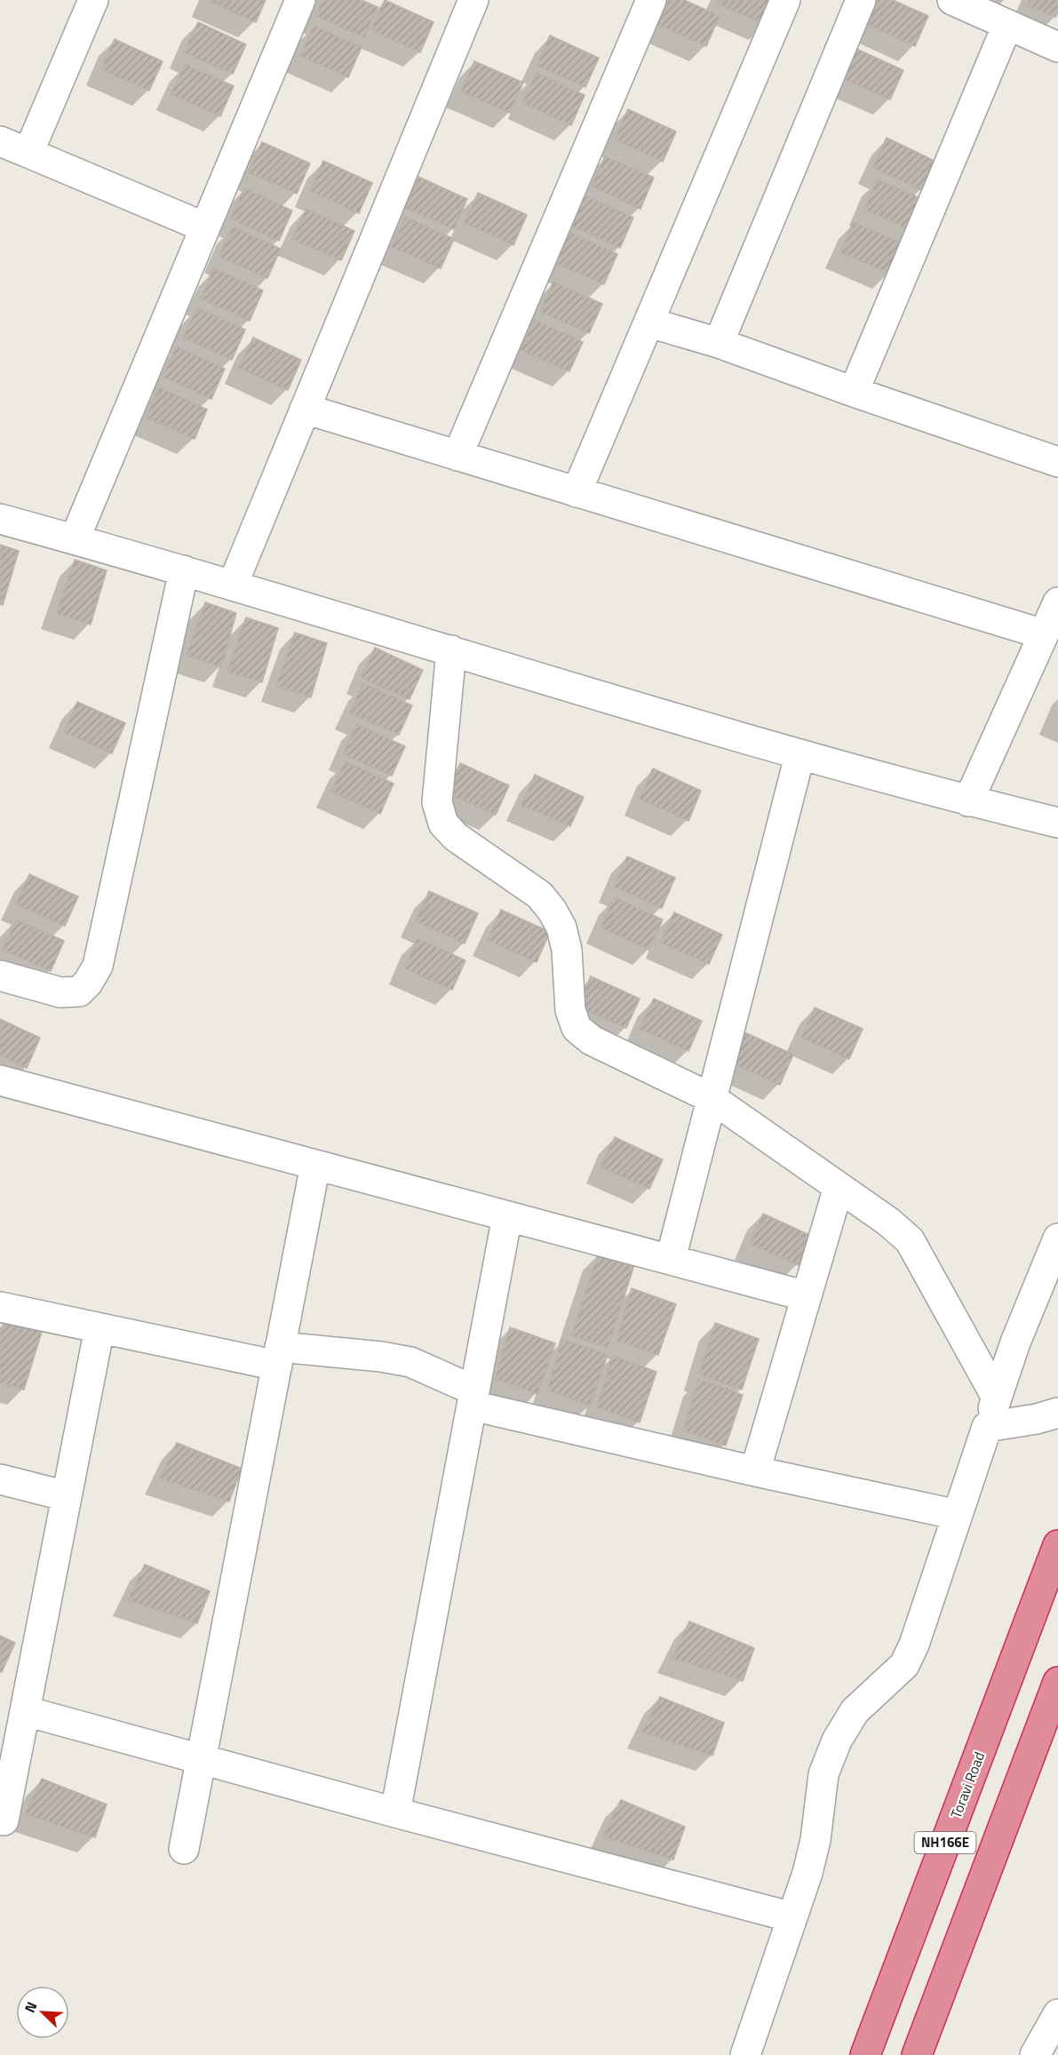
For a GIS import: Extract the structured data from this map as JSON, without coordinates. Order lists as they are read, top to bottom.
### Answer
{
  "streets": {
    "highway": ["Toravi Road", "NH166E"]
  },
  "north": "top left"
}
